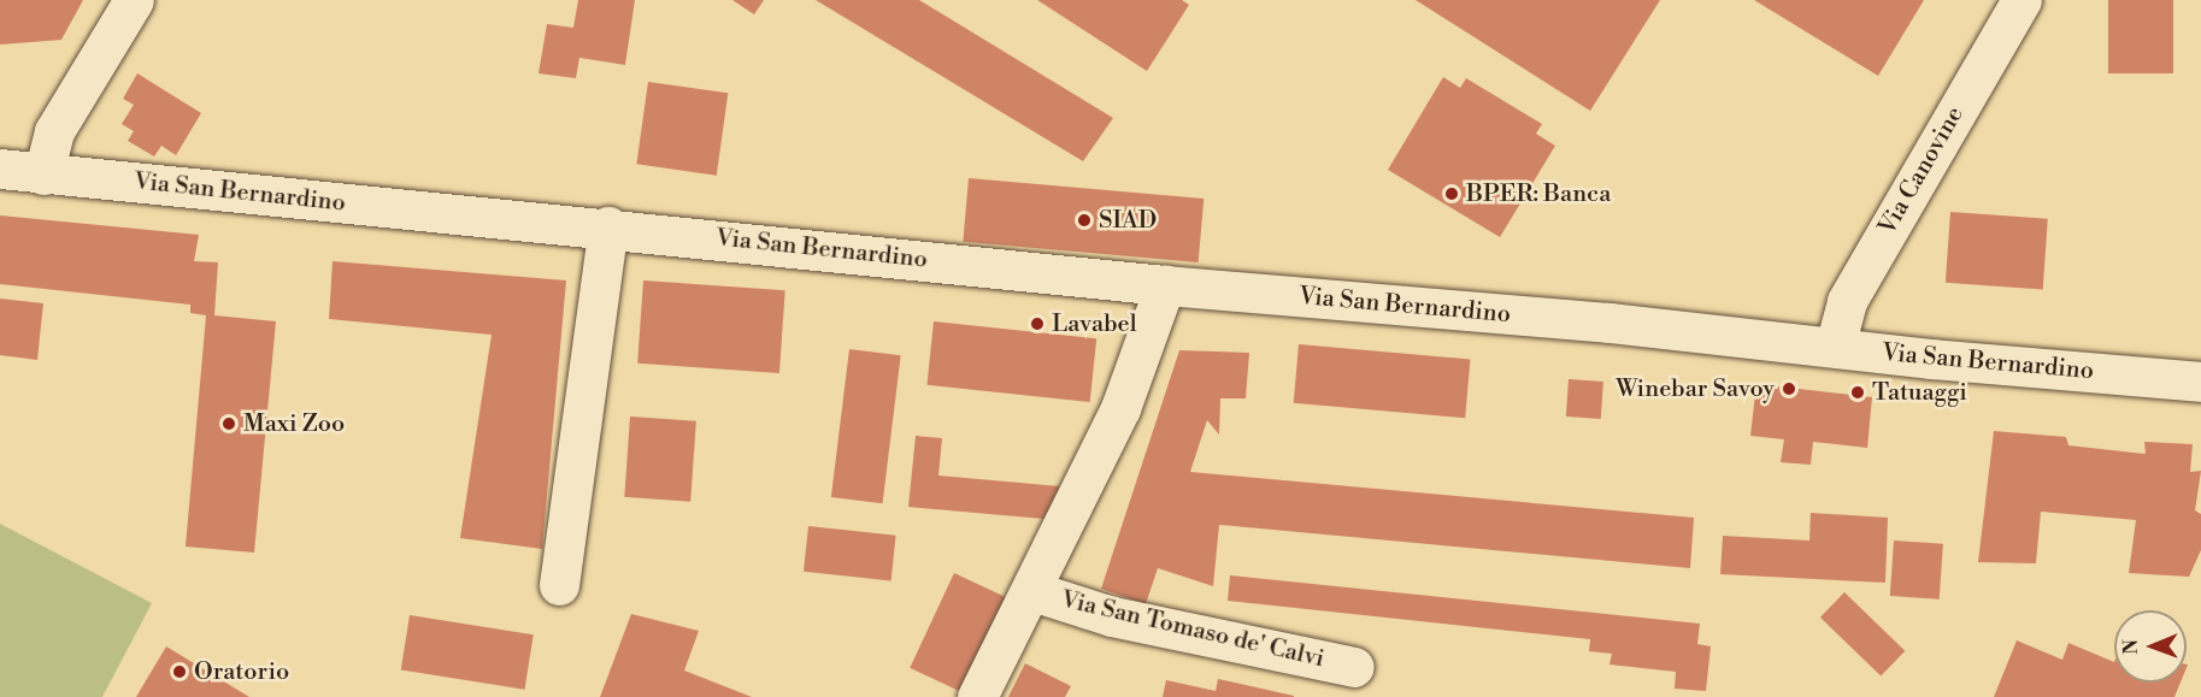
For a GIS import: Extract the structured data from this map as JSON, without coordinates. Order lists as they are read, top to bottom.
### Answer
{
  "streets": {
    "main road": ["Via Canovine", "Via San Bernardino", "Via San Tomaso de' Calvi"]
  },
  "crossings": [
    ["Via Canovine", "Via San Bernardino"],
    ["Via San Bernardino", "Via San Tomaso de' Calvi"]
  ],
  "places": [
    "BPER: Banca",
    "SIAD",
    "Lavabel",
    "Winebar Savoy",
    "Tatuaggi",
    "Maxi Zoo",
    "Oratorio"
  ],
  "north": "left"
}
